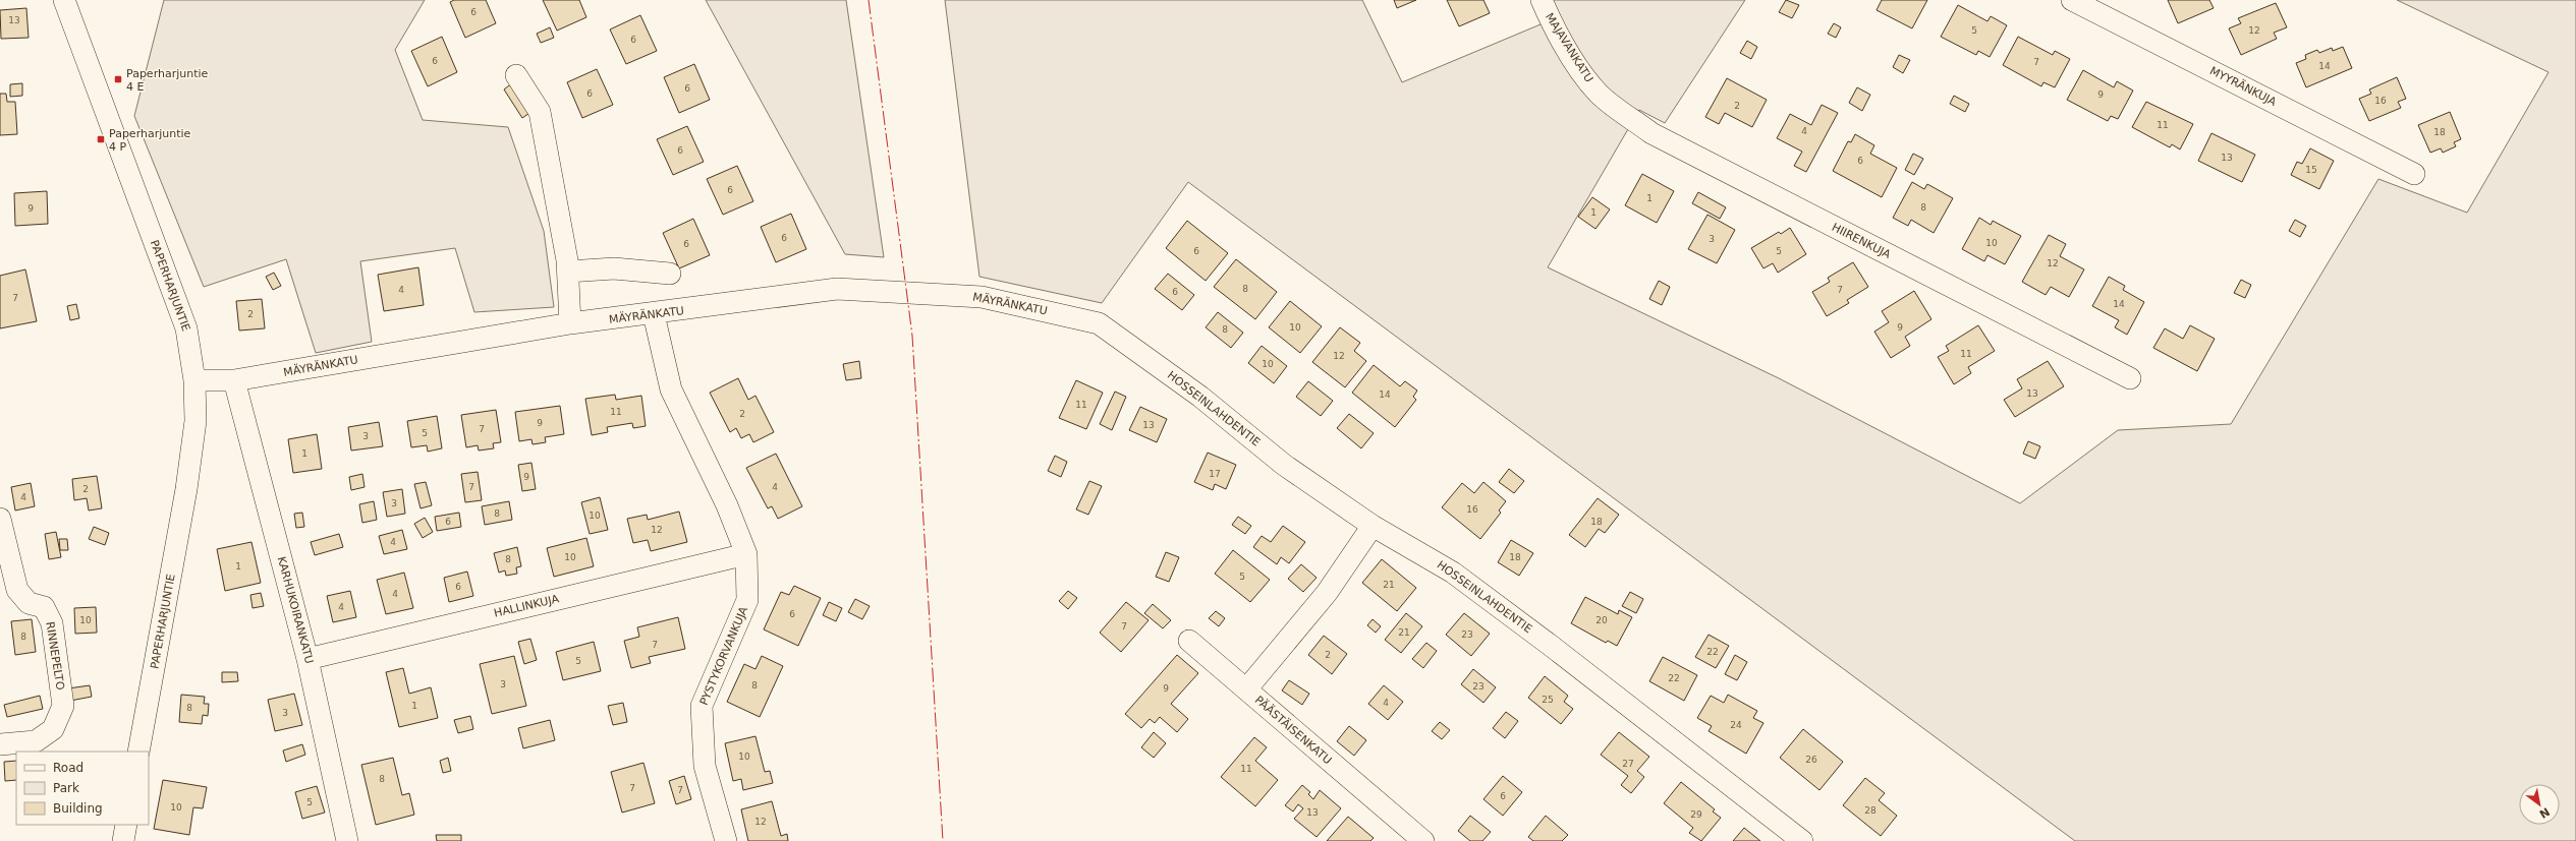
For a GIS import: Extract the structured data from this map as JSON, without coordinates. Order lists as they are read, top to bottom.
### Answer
{
  "streets": {
    "street": [
      "MAJAVANKATU",
      "MYYRÄNKUJA",
      "HIIRENKUJA",
      "PAPERHARJUNTIE",
      "MÄYRÄNKATU",
      "HOSSEINLAHDENTIE",
      "HALLINKUJA",
      "KARHUKOIRANKATU",
      "RINNEPELTO",
      "PYSTYKORVANKUJA",
      "PÄÄSTÄISENKATU"
    ]
  },
  "crossings": [
    ["MAJAVANKATU", "HIIRENKUJA"],
    ["PAPERHARJUNTIE", "MÄYRÄNKATU"],
    ["MÄYRÄNKATU", "HOSSEINLAHDENTIE"],
    ["MÄYRÄNKATU", "KARHUKOIRANKATU"],
    ["MÄYRÄNKATU", "PYSTYKORVANKUJA"],
    ["HOSSEINLAHDENTIE", "PÄÄSTÄISENKATU"],
    ["HALLINKUJA", "KARHUKOIRANKATU"],
    ["HALLINKUJA", "PYSTYKORVANKUJA"]
  ],
  "places": {
    "transit": ["Paperharjuntie 4 E", "Paperharjuntie 4 P"]
  },
  "house_numbers": [
    "6",
    "13",
    "5",
    "12",
    "6",
    "6",
    "7",
    "14",
    "6",
    "6",
    "9",
    "16",
    "2",
    "11",
    "4",
    "18",
    "6",
    "13",
    "6",
    "15",
    "6",
    "1",
    "8",
    "9",
    "1",
    "6",
    "3",
    "10",
    "6",
    "6",
    "5",
    "12",
    "8",
    "4",
    "7",
    "6",
    "7",
    "14",
    "2",
    "10",
    "9",
    "8",
    "11",
    "12",
    "10",
    "13",
    "14",
    "11",
    "11",
    "2",
    "9",
    "13",
    "7",
    "5",
    "3",
    "1",
    "17",
    "9",
    "7",
    "4",
    "2",
    "4",
    "3",
    "16",
    "8",
    "10",
    "6",
    "18",
    "12",
    "4",
    "10",
    "18",
    "8",
    "1",
    "5",
    "21",
    "6",
    "4",
    "4",
    "6",
    "10",
    "20",
    "7",
    "21",
    "23",
    "8",
    "7",
    "22",
    "2",
    "5",
    "22",
    "3",
    "8",
    "23",
    "9",
    "25",
    "4",
    "1",
    "8",
    "3",
    "24",
    "10",
    "26",
    "27",
    "11",
    "8",
    "7",
    "7",
    "6",
    "5",
    "10",
    "28",
    "13",
    "29",
    "12"
  ],
  "legend": ["Road", "Park", "Building"],
  "north": "bottom right"
}
